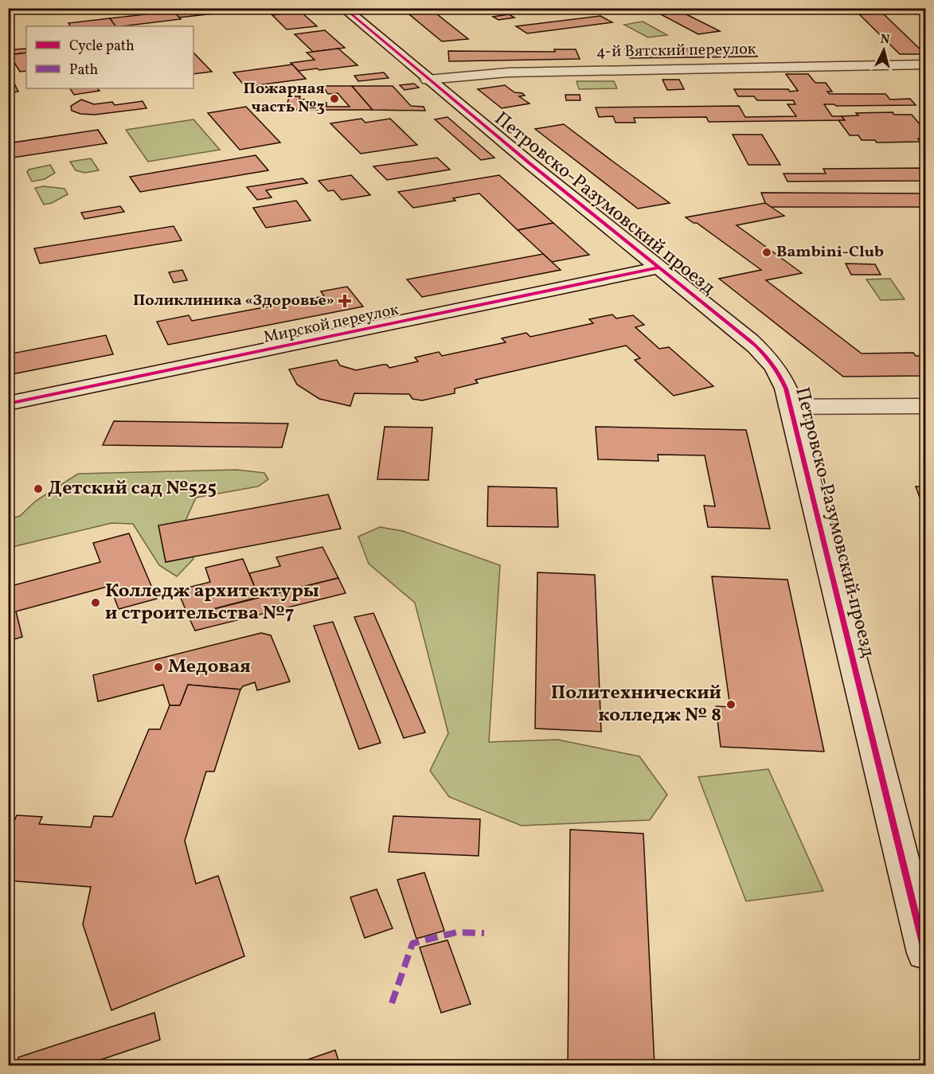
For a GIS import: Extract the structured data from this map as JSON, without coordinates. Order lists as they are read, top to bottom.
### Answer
{
  "streets": {
    "street": ["4-й Вятский переулок", "Петровско-Разумовский проезд", "Мирской переулок"]
  },
  "crossings": [
    ["4-й Вятский переулок", "Петровско-Разумовский проезд"],
    ["Петровско-Разумовский проезд", "Мирской переулок"]
  ],
  "places": {
    "other": [
      "Пожарная часть №3",
      "Bambini-Club",
      "Детский сад №525",
      "Колледж архитектуры и строительства №7",
      "Медовая",
      "Политехнический колледж № 8"
    ],
    "health": ["Поликлиника «Здоровье»"]
  },
  "legend": ["Cycle path", "Path"],
  "north": "top"
}
